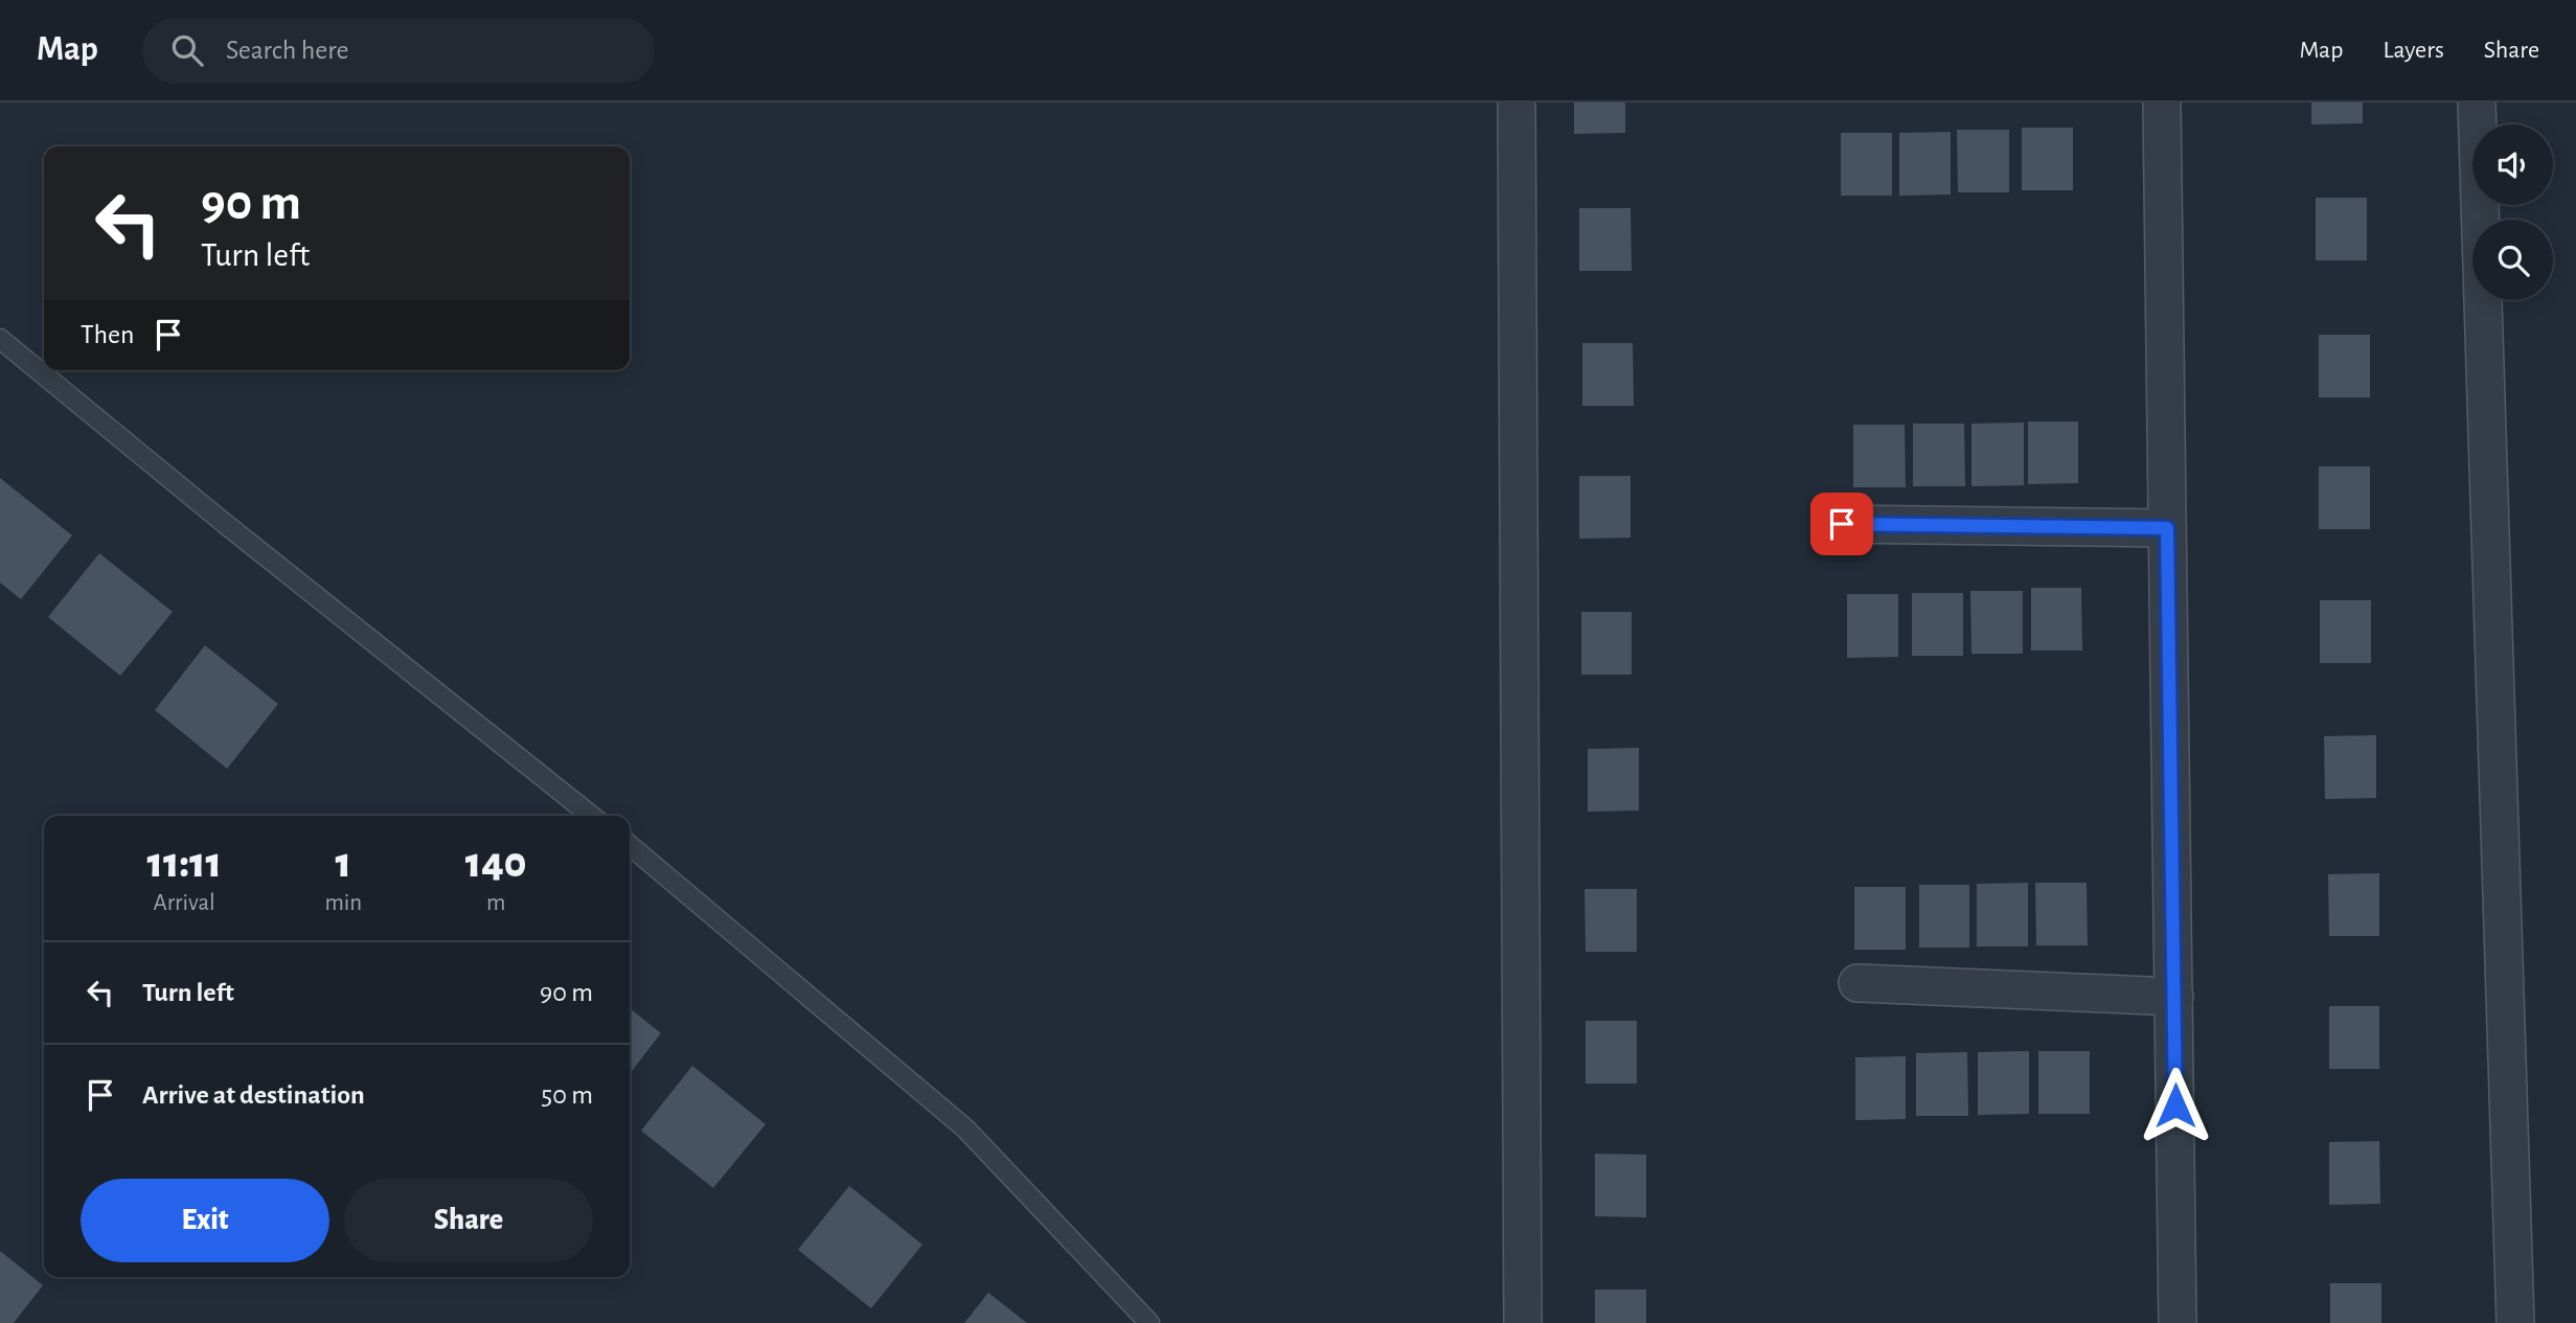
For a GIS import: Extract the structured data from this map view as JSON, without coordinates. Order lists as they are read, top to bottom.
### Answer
{
  "page": {
    "header": "Map",
    "search": "Search here",
    "nav": ["Map", "Layers", "Share"],
    "turn": ["90 m", "Turn left"],
    "then": "Then",
    "eta": [
      "11:11",
      "Arrival",
      "1",
      "min",
      "140",
      "m"
    ],
    "list": [
      {
        "name": "Turn left",
        "value": "90 m"
      },
      {
        "name": "Arrive at destination",
        "value": "50 m"
      }
    ],
    "buttons": ["Exit", "Share"]
  }
}
